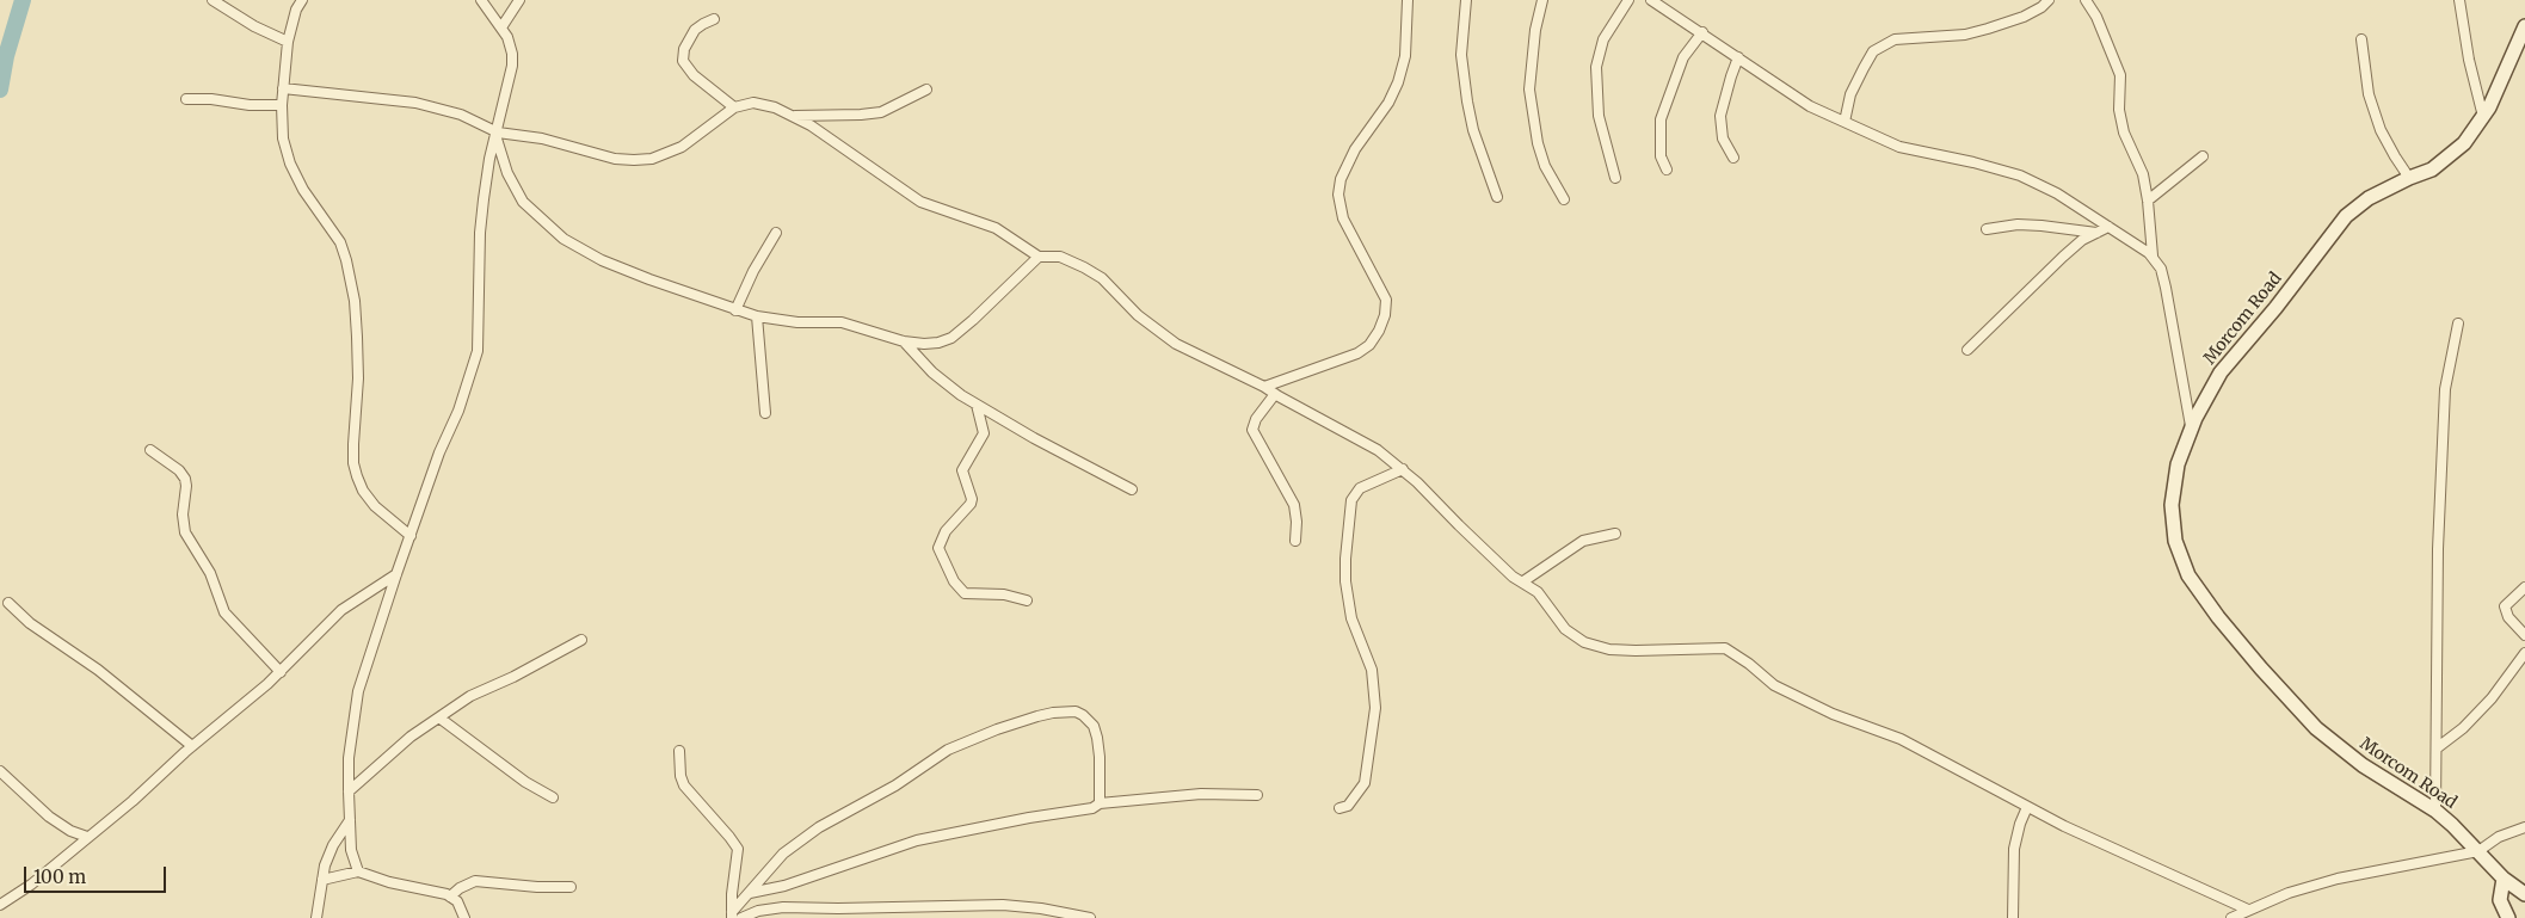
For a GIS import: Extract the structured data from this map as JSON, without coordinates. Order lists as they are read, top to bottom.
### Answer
{
  "streets": {
    "street": ["Morcom Road"]
  },
  "scale_bar": "100 m"
}
